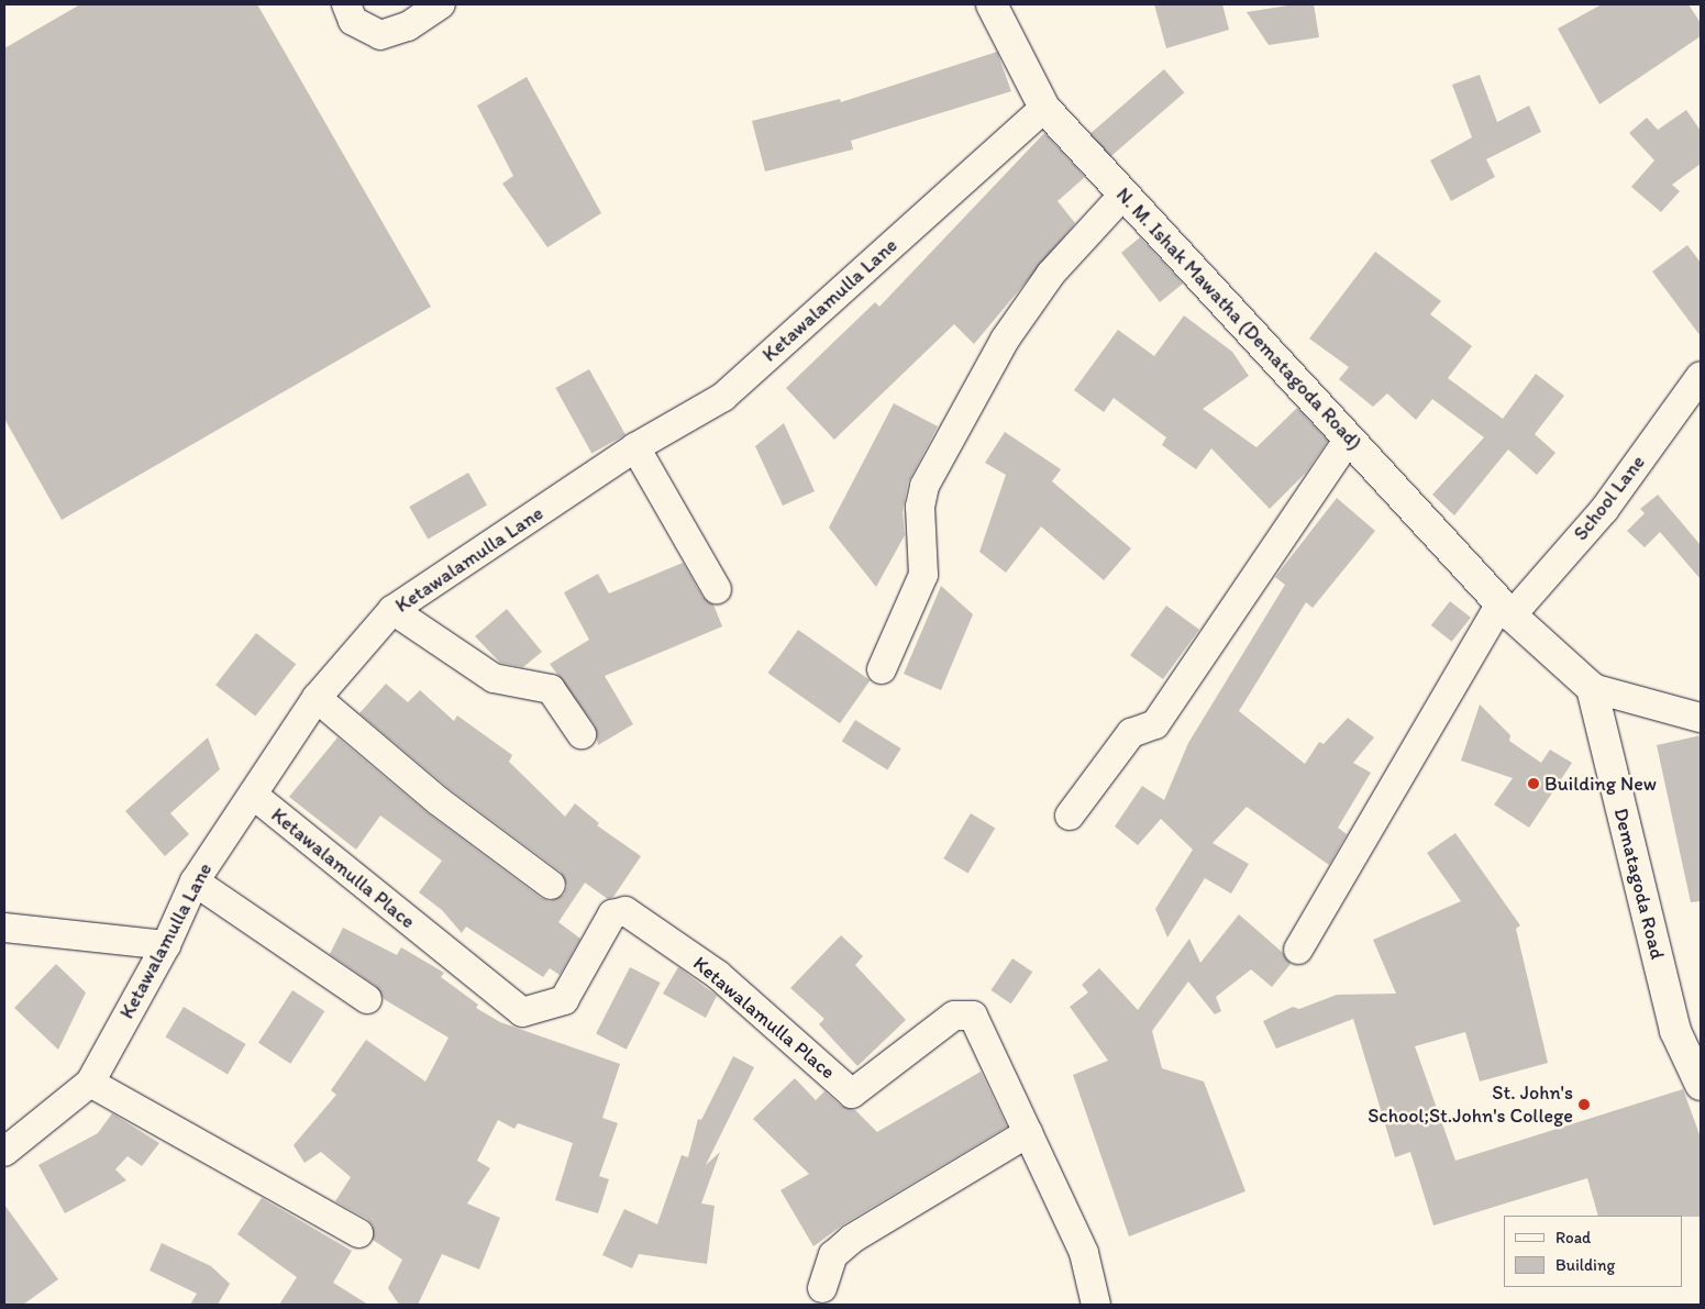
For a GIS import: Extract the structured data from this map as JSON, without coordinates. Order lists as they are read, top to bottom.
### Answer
{
  "streets": {
    "main road": ["N. M. Ishak Mawatha (Dematagoda Road)", "Dematagoda Road"],
    "street": ["Ketawalamulla Lane", "School Lane", "Ketawalamulla Place"]
  },
  "crossings": [
    ["Ketawalamulla Lane", "N. M. Ishak Mawatha (Dematagoda Road)"],
    ["Ketawalamulla Lane", "Ketawalamulla Place"],
    ["N. M. Ishak Mawatha (Dematagoda Road)", "School Lane"]
  ],
  "places": ["Building New", "St. John's School;St.John's College"],
  "legend": ["Road", "Building"]
}
